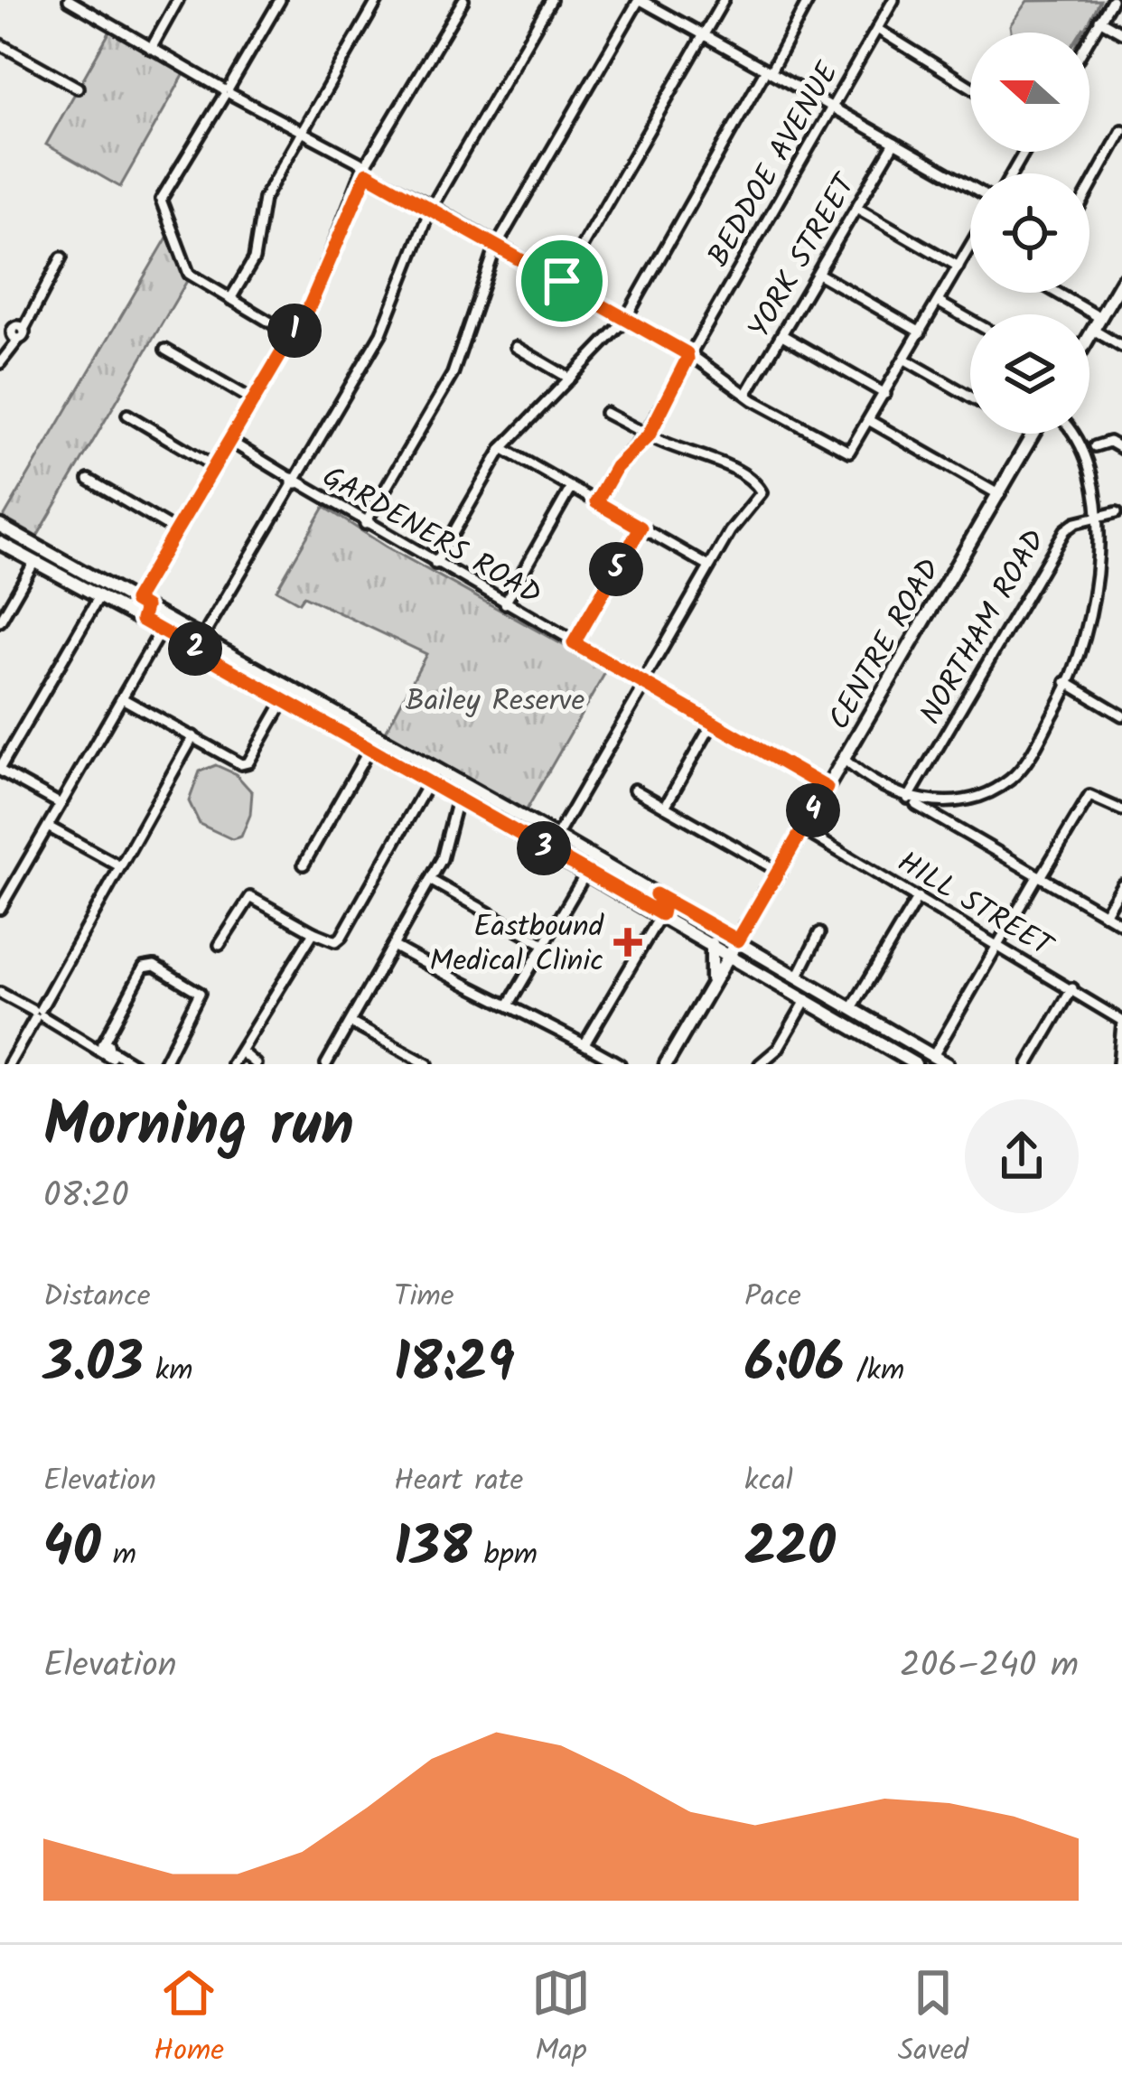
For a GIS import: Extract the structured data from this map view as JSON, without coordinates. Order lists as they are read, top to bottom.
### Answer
{
  "streets": {
    "main road": ["CENTRE ROAD"],
    "street": [
      "BEDDOE AVENUE",
      "YORK STREET",
      "GARDENERS ROAD",
      "NORTHAM ROAD",
      "HILL STREET"
    ]
  },
  "crossings": [
    ["GARDENERS ROAD", "CENTRE ROAD"],
    ["CENTRE ROAD", "HILL STREET"]
  ],
  "parks": ["Bailey Reserve"],
  "places": {
    "health": ["Eastbound Medical Clinic"]
  },
  "north": "left",
  "page": {
    "pins": [
      "1",
      "5",
      "2",
      "4",
      "3"
    ],
    "heading": ["Morning run", "08:20"],
    "stats": [
      ["Distance", "3.03 km"],
      ["Time", "18:29"],
      ["Pace", "6:06 /km"],
      ["Elevation", "40 m"],
      ["Heart rate", "138 bpm"],
      ["kcal", "220"]
    ],
    "chart": ["Elevation", "206–240 m"],
    "tabs": ["Home", "Map", "Saved"]
  }
}
